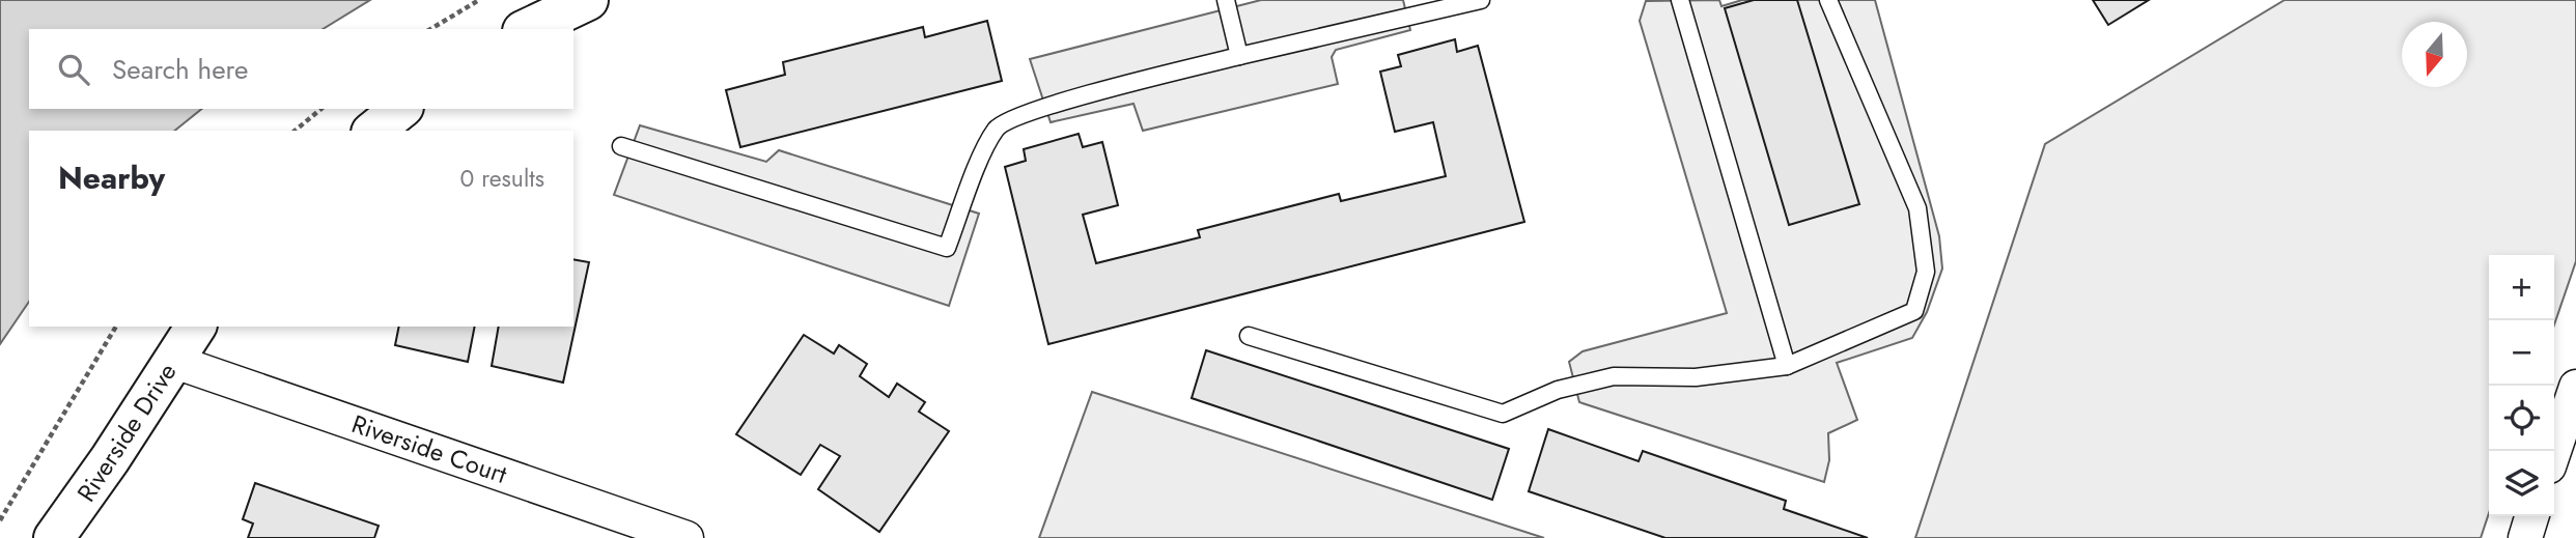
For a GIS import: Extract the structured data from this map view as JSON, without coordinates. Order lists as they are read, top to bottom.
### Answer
{
  "streets": {
    "street": ["Riverside Drive", "Riverside Court"]
  },
  "crossings": [
    ["Riverside Drive", "Riverside Court"]
  ],
  "north": "bottom",
  "page": {
    "search": "Search here",
    "heading": ["Nearby", "0 results"],
    "map_buttons": ["+", "−"]
  }
}
